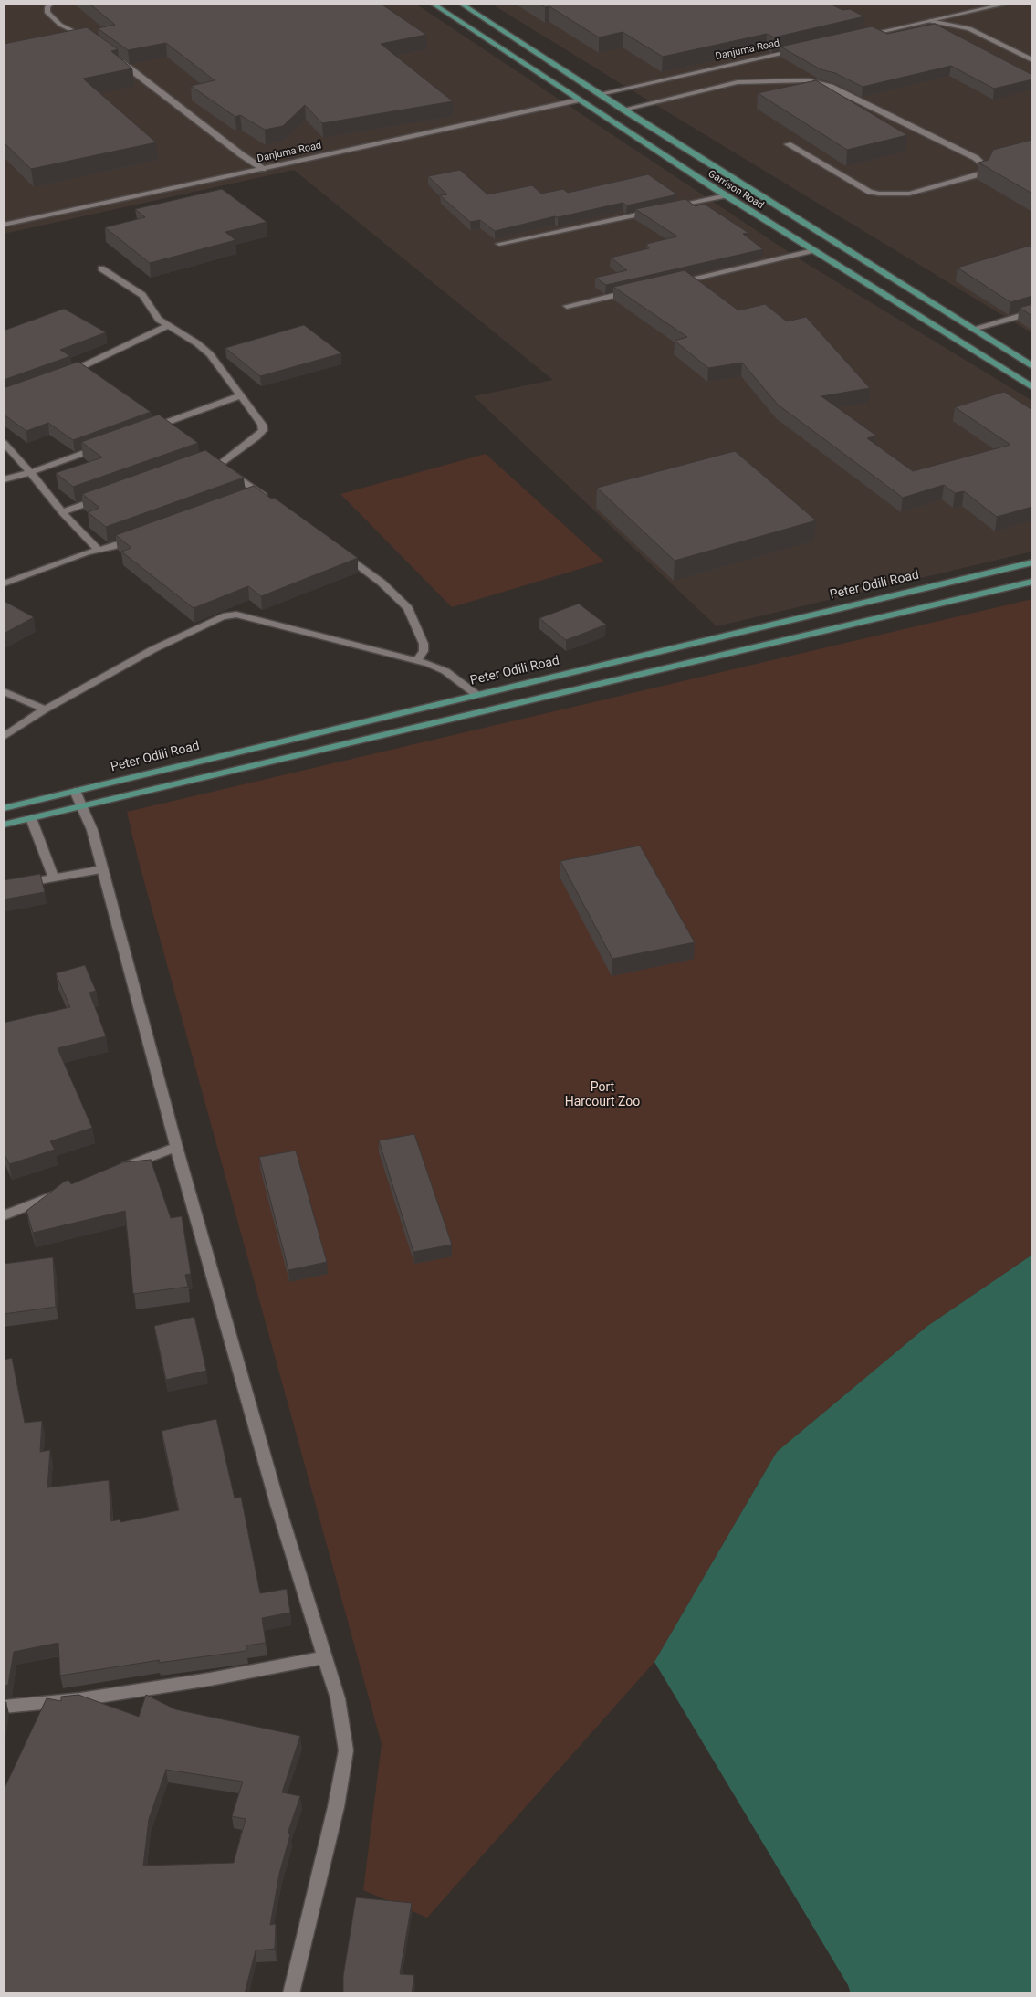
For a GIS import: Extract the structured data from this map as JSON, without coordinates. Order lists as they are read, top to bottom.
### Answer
{
  "streets": {
    "main road": ["Garrison Road", "Peter Odili Road"],
    "street": ["Danjuma Road"]
  },
  "crossings": [
    ["Danjuma Road", "Garrison Road"]
  ],
  "parks": ["Port Harcourt Zoo"]
}
